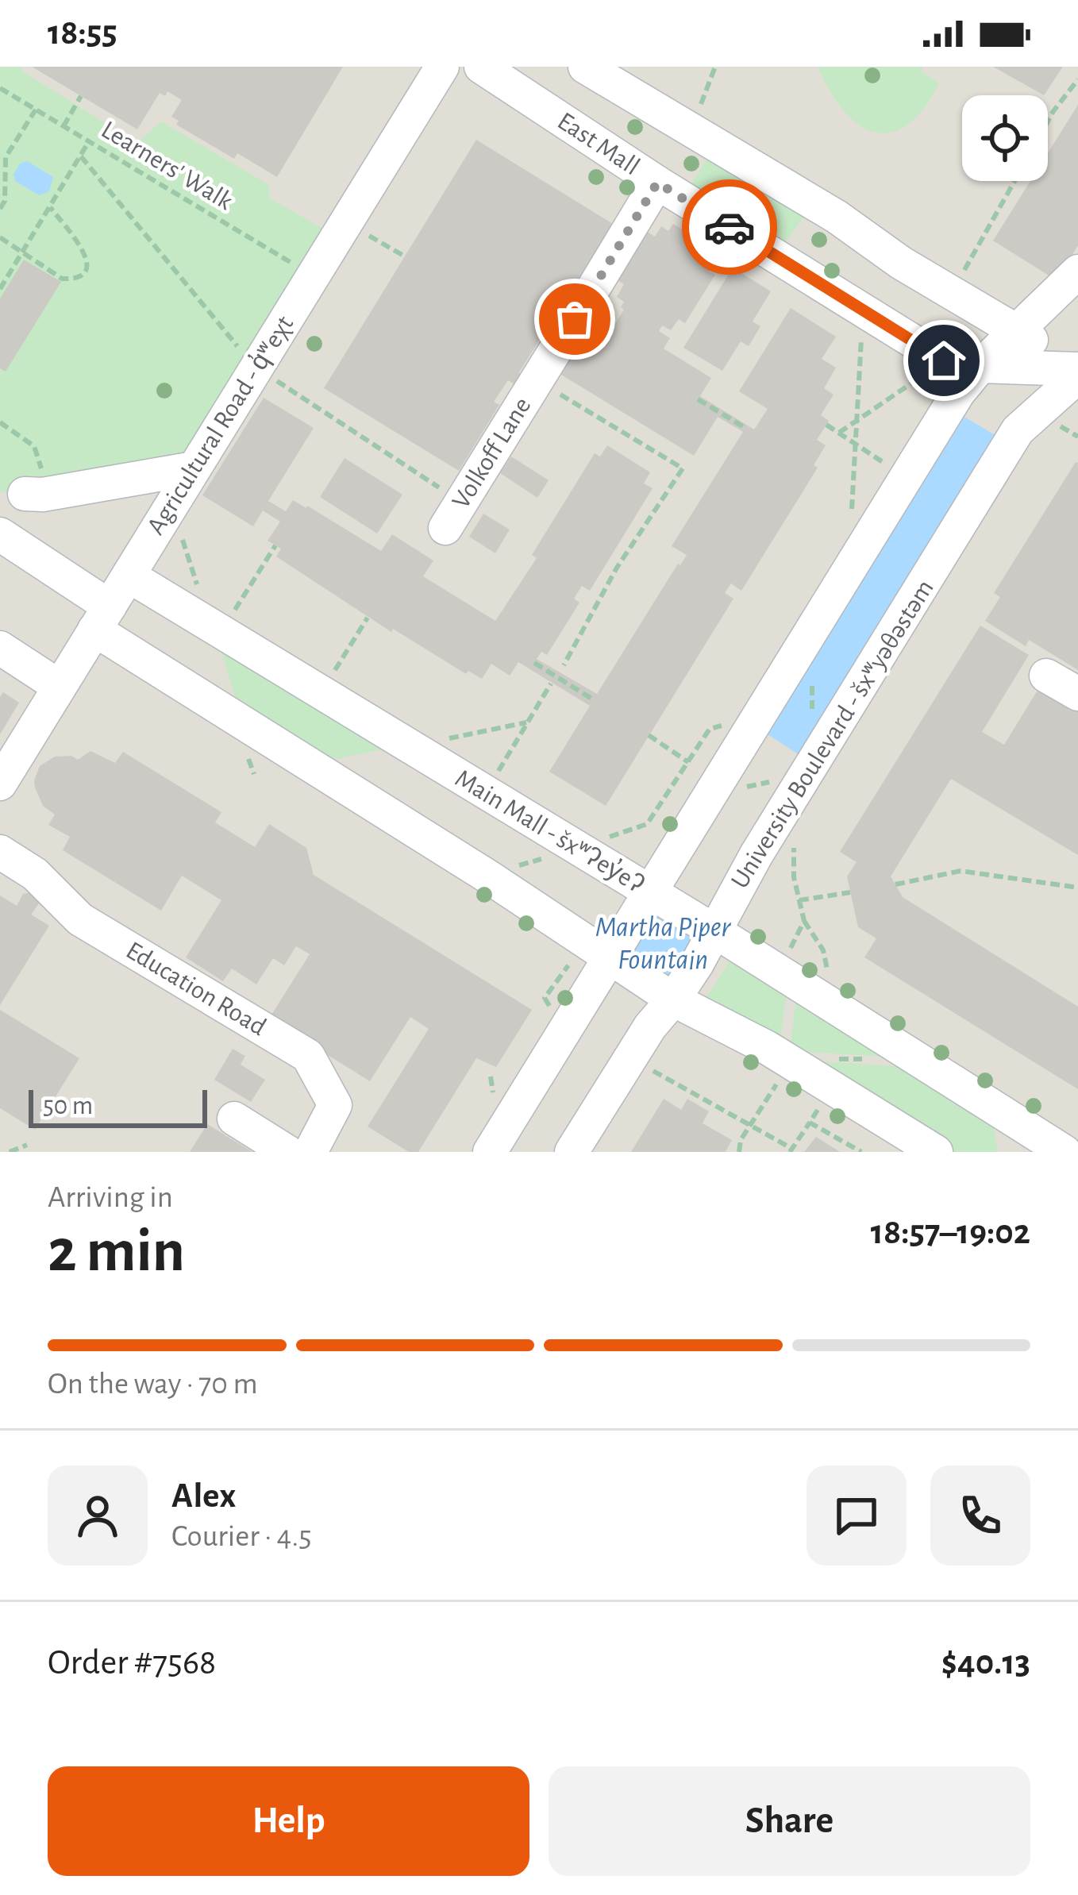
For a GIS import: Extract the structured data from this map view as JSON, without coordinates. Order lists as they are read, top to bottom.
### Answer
{
  "streets": {
    "street": [
      "East Mall",
      "Agricultural Road - q̓ʷeχt",
      "Volkoff Lane",
      "University Boulevard - šxʷyəθəstəm",
      "Main Mall - šxʷʔey̓eʔ",
      "Education Road"
    ],
    "path": ["Learners' Walk"]
  },
  "crossings": [
    ["East Mall", "Volkoff Lane"],
    ["East Mall", "University Boulevard - šxʷyəθəstəm"],
    ["Learners' Walk", "Agricultural Road - q̓ʷeχt"],
    ["Agricultural Road - q̓ʷeχt", "Main Mall - šxʷʔey̓eʔ"],
    ["University Boulevard - šxʷyəθəstəm", "Main Mall - šxʷʔey̓eʔ"]
  ],
  "water": ["Martha Piper Fountain"],
  "scale_bar": "50 m",
  "page": {
    "status": "18:55",
    "scale": "50 m",
    "heading": ["2 min", "Arriving in", "18:57–19:02"],
    "panel": [
      "Alex",
      "Courier · 4.5",
      "Order #7568",
      "$40.13"
    ],
    "bar": "On the way · 70 m",
    "buttons": ["Help", "Share"]
  }
}
